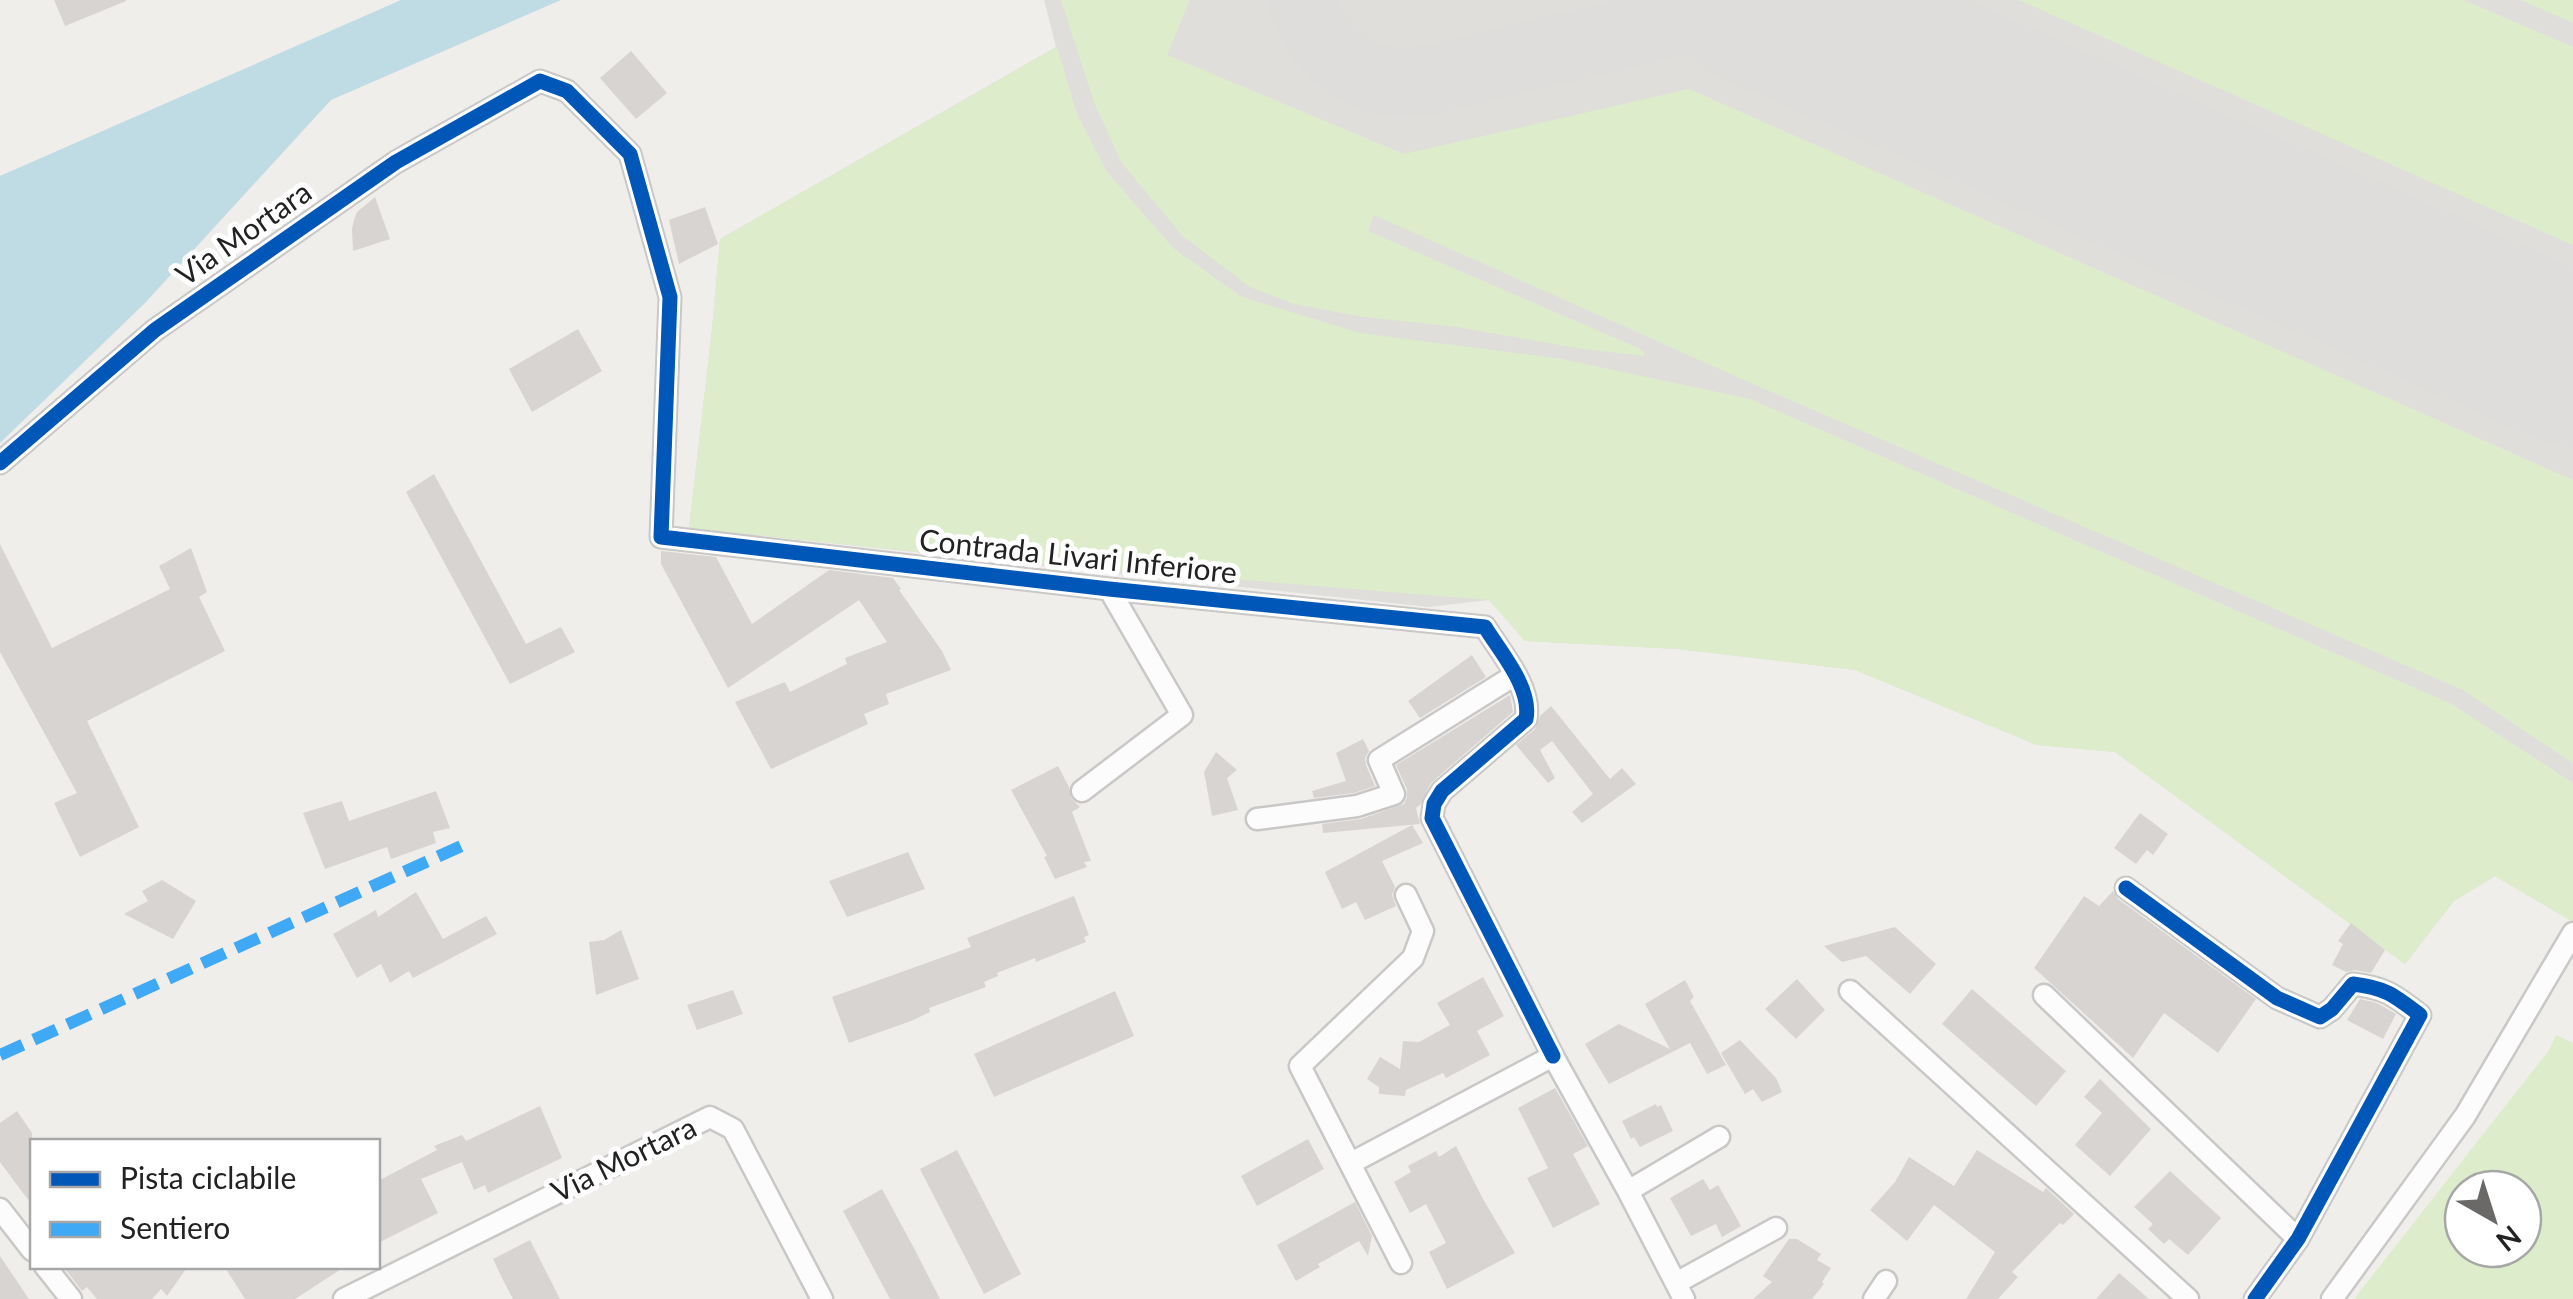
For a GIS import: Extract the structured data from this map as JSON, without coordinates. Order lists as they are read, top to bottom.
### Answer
{
  "streets": {
    "street": ["Via Mortara", "Contrada Livari Inferiore"]
  },
  "crossings": [
    ["Via Mortara", "Contrada Livari Inferiore"]
  ],
  "legend": ["Pista ciclabile", "Sentiero"],
  "north": "bottom right"
}
